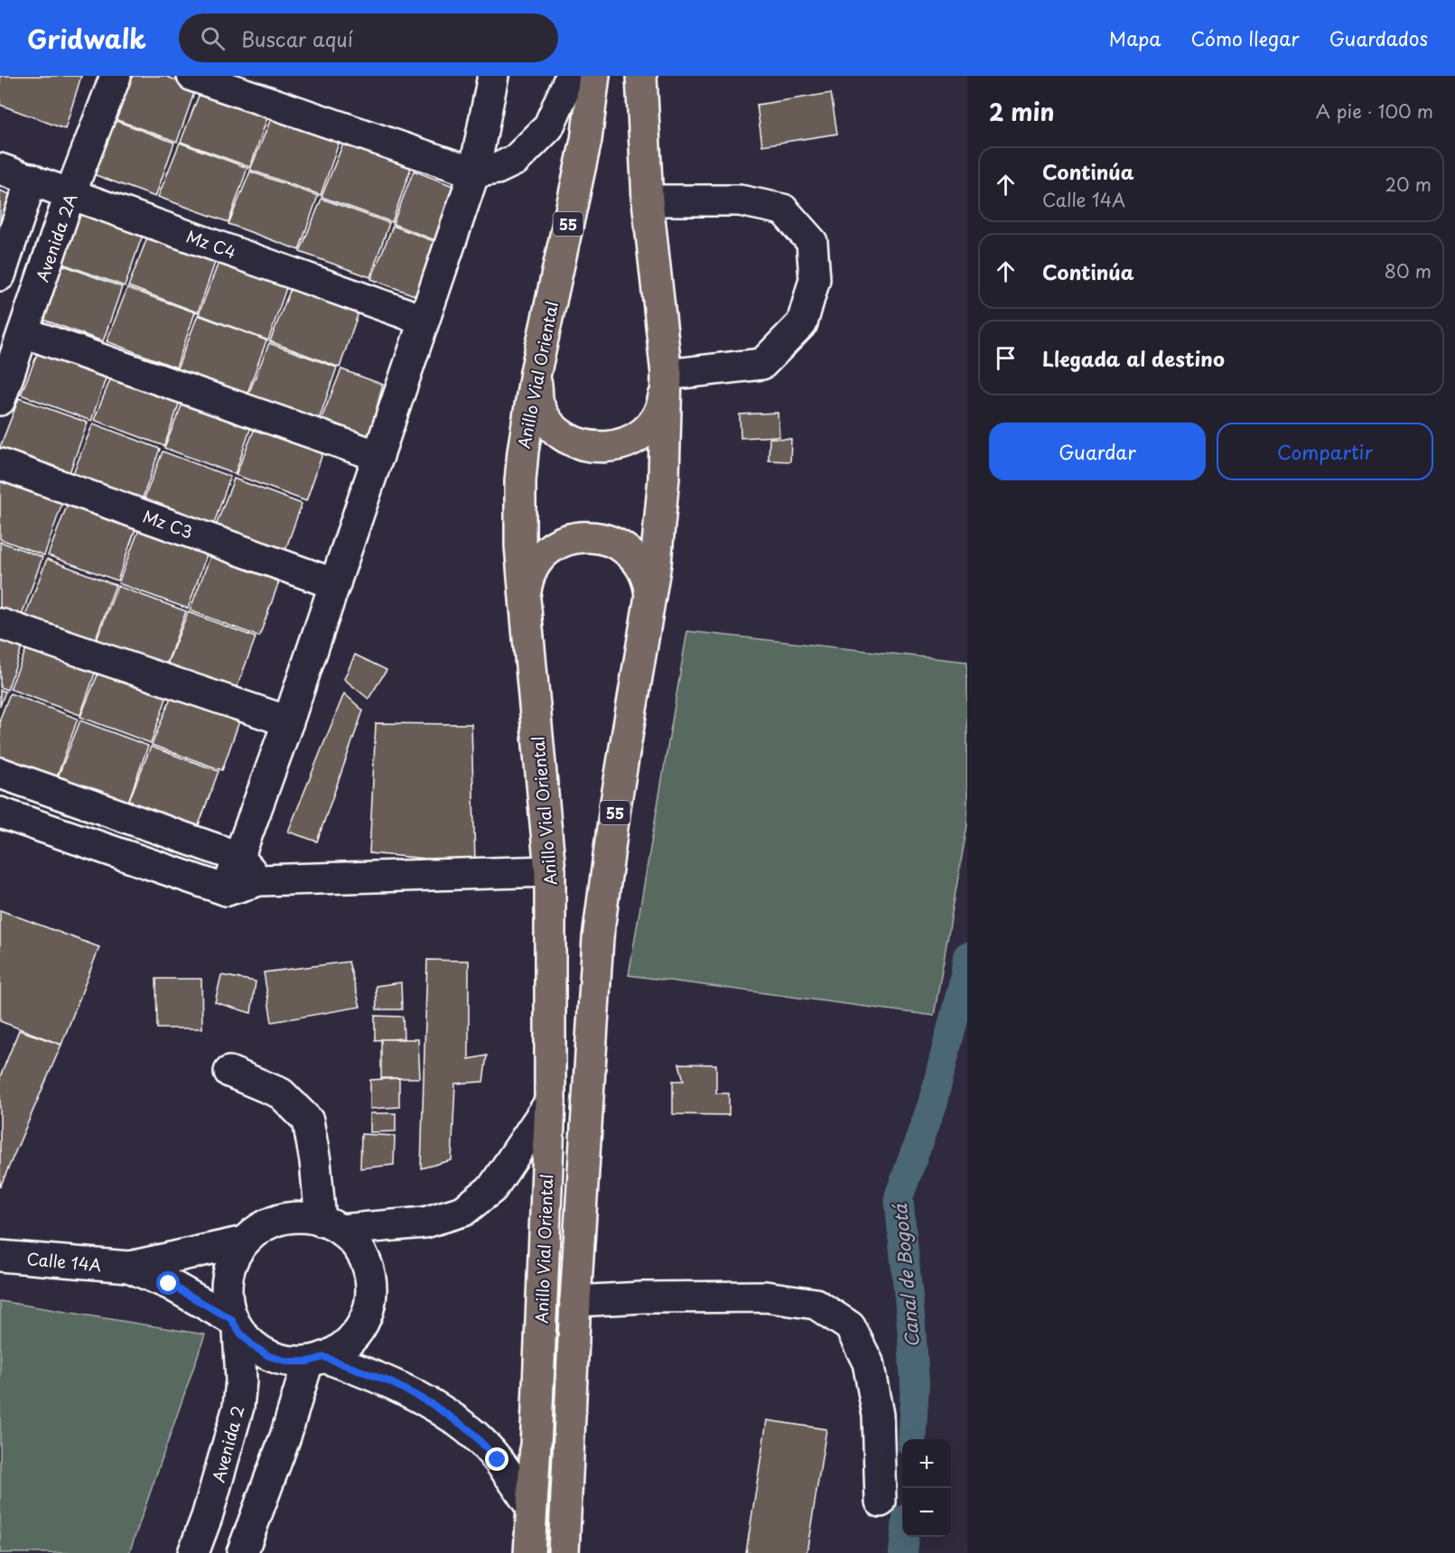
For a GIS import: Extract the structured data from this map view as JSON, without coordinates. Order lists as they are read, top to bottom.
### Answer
{
  "streets": {
    "highway": ["55", "Anillo Vial Oriental"],
    "street": [
      "Avenida 2A",
      "Mz C4",
      "Mz C3",
      "Calle 14A",
      "Avenida 2"
    ]
  },
  "crossings": [
    ["Avenida 2A", "Mz C4"],
    ["Calle 14A", "Avenida 2"]
  ],
  "water": ["Canal de Bogotá"],
  "page": {
    "header": "Gridwalk",
    "search": "Buscar aquí",
    "nav": ["Mapa", "Cómo llegar", "Guardados"],
    "heading": ["2 min", "A pie · 100 m"],
    "list": [
      ["Continúa", "Calle 14A", "20 m"],
      ["Continúa", "80 m"],
      "Llegada al destino"
    ],
    "buttons": ["Guardar", "Compartir"],
    "map_buttons": ["+", "−"]
  }
}
